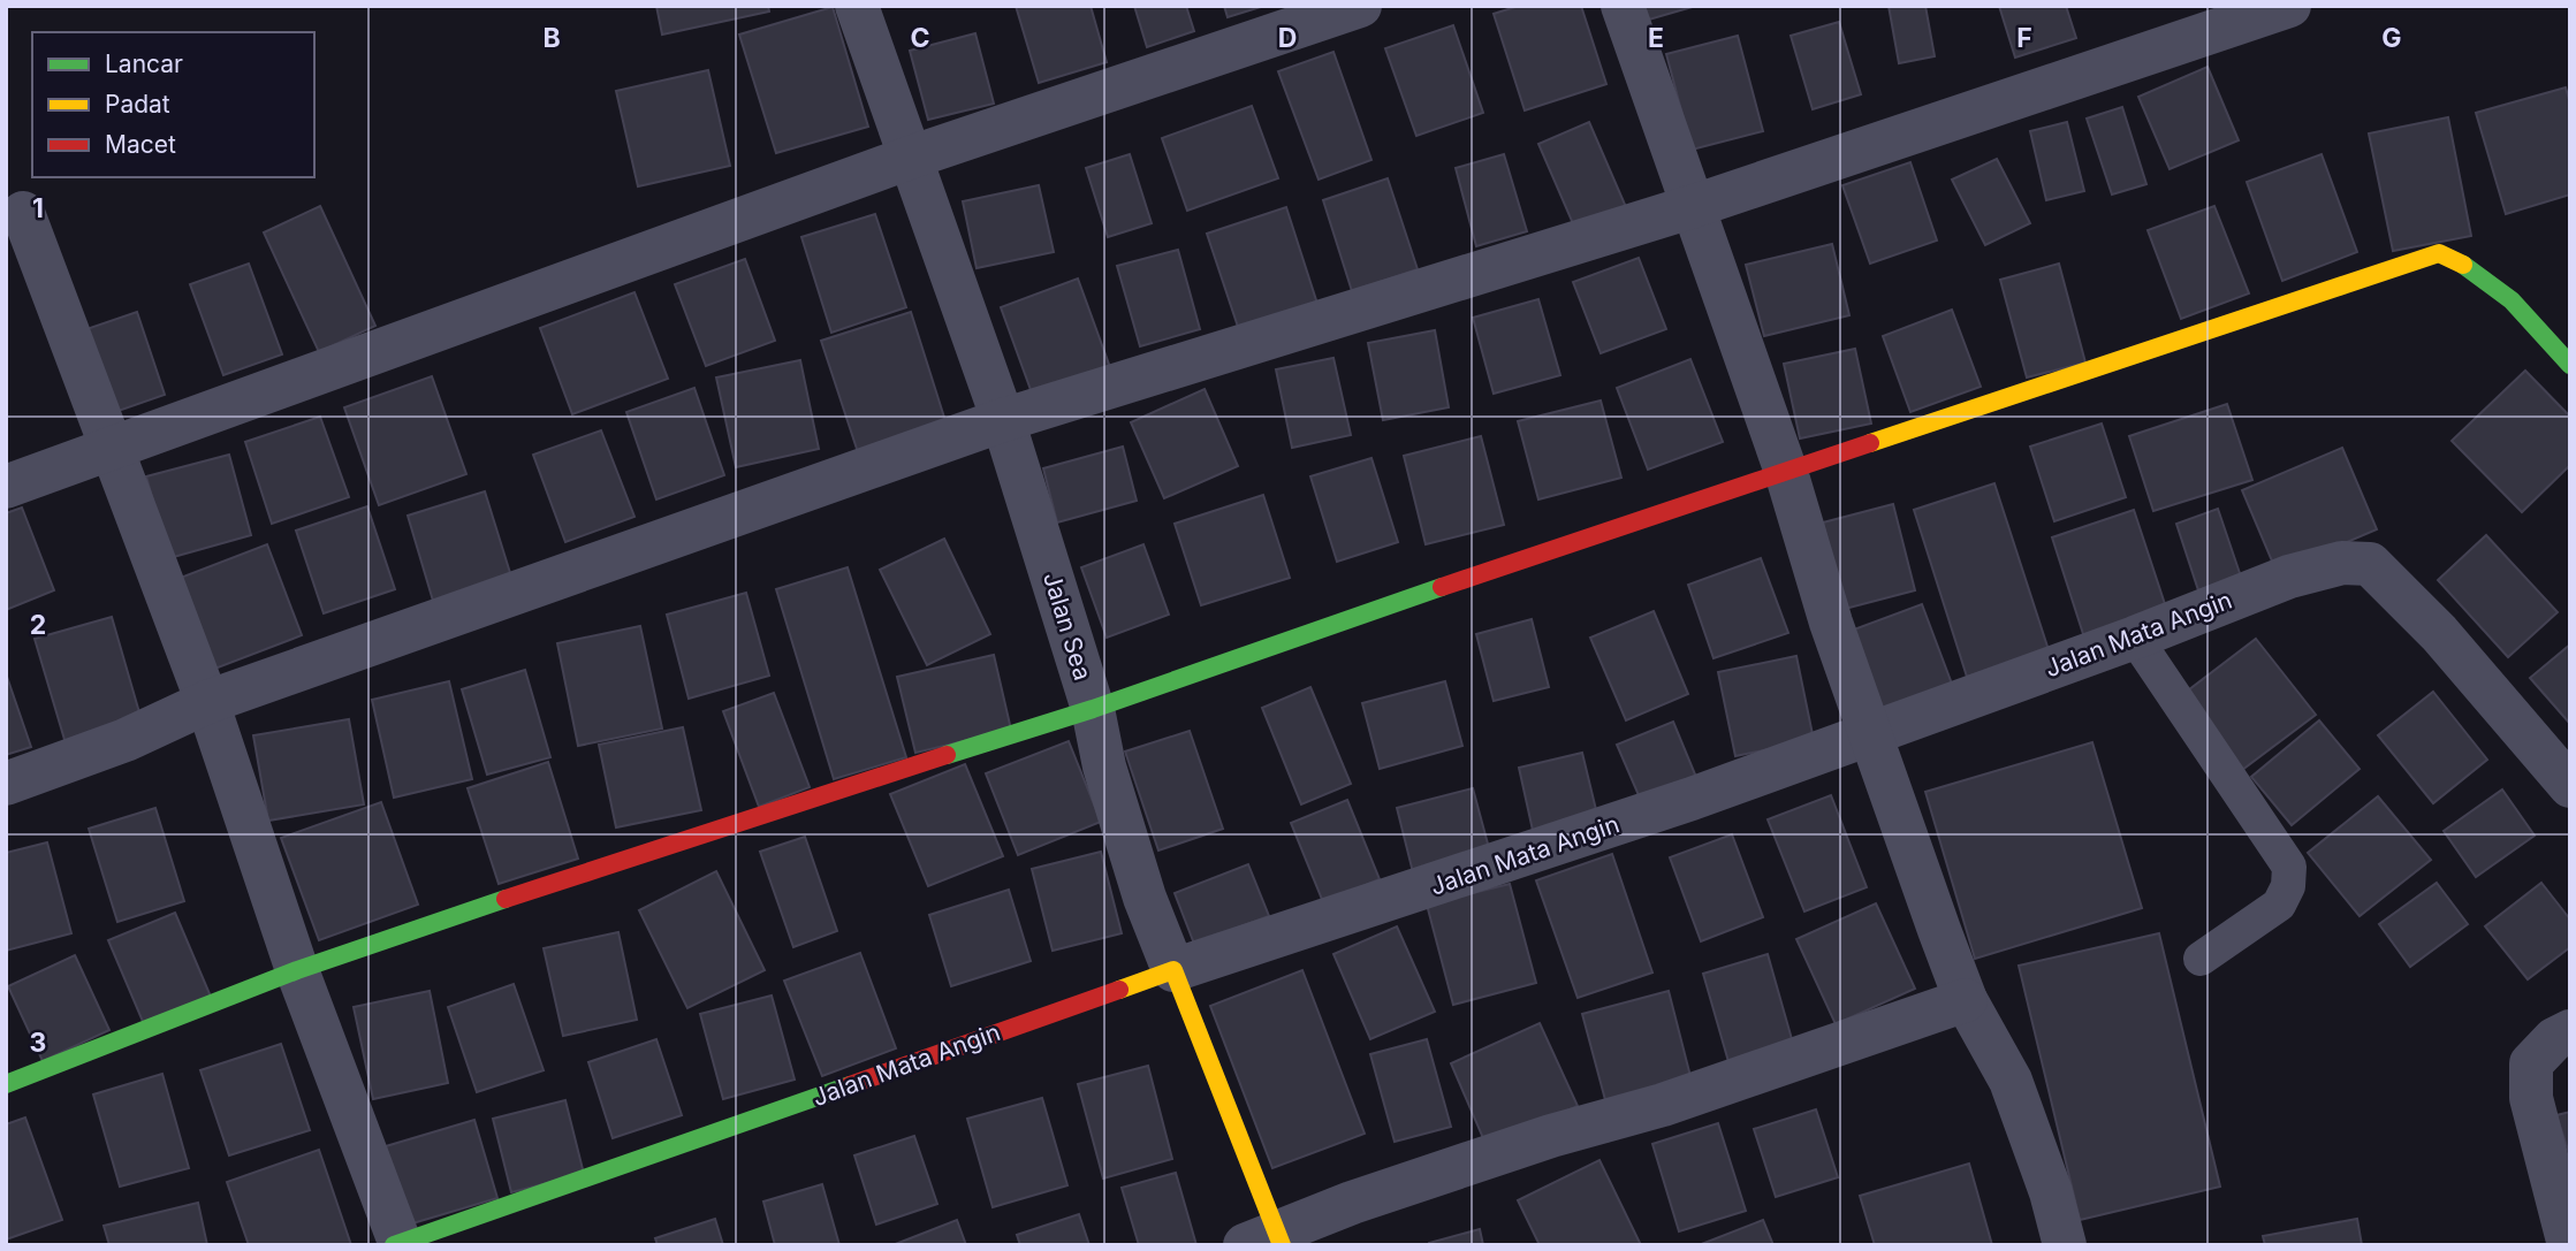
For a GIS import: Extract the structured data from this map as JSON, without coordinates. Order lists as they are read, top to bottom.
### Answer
{
  "streets": {
    "street": ["Jalan Sea", "Jalan Mata Angin"]
  },
  "crossings": [
    ["Jalan Sea", "Jalan Mata Angin"]
  ],
  "legend": ["Lancar", "Padat", "Macet"],
  "grid": {
    "columns": [
      "B",
      "C",
      "D",
      "E",
      "F",
      "G"
    ],
    "rows": ["1", "2", "3"]
  }
}
